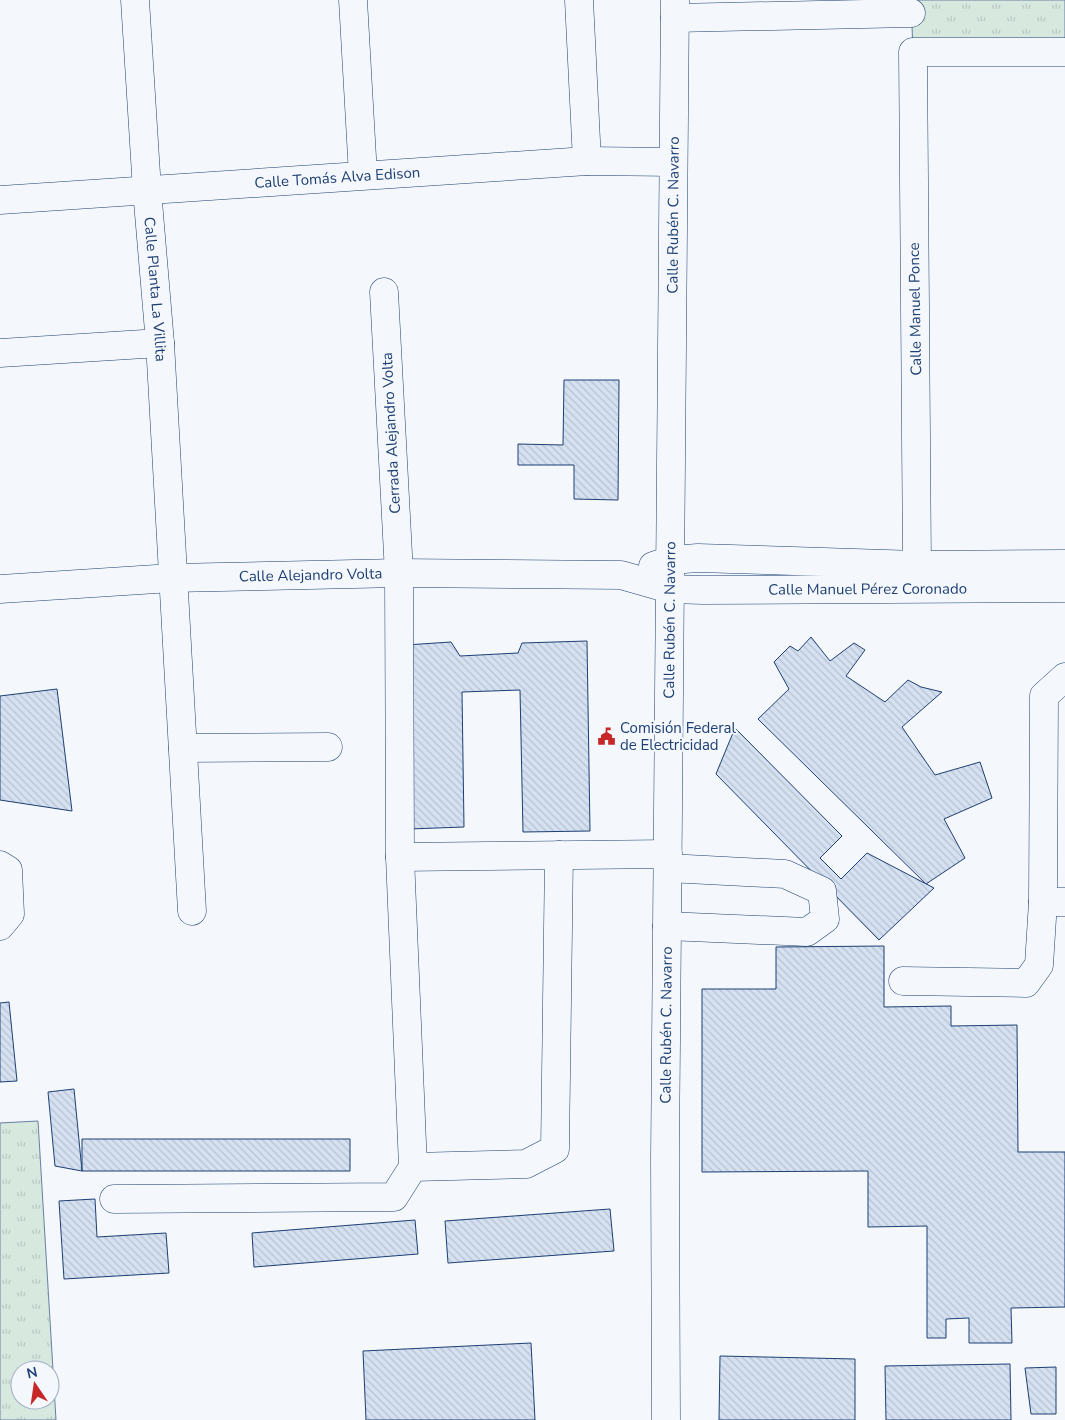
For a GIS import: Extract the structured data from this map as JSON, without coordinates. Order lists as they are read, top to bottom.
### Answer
{
  "streets": {
    "street": [
      "Calle Tomás Alva Edison",
      "Calle Rubén C. Navarro",
      "Calle Planta La Villita",
      "Calle Manuel Ponce",
      "Cerrada Alejandro Volta",
      "Calle Alejandro Volta",
      "Calle Manuel Pérez Coronado"
    ]
  },
  "crossings": [
    ["Calle Tomás Alva Edison", "Calle Rubén C. Navarro"],
    ["Calle Tomás Alva Edison", "Calle Planta La Villita"],
    ["Calle Rubén C. Navarro", "Calle Alejandro Volta"],
    ["Calle Rubén C. Navarro", "Calle Manuel Pérez Coronado"],
    ["Calle Planta La Villita", "Calle Alejandro Volta"],
    ["Calle Manuel Ponce", "Calle Manuel Pérez Coronado"],
    ["Cerrada Alejandro Volta", "Calle Alejandro Volta"],
    ["Calle Alejandro Volta", "Calle Manuel Pérez Coronado"]
  ],
  "places": {
    "public building": ["Comisión Federal de Electricidad"]
  },
  "north": "top"
}
